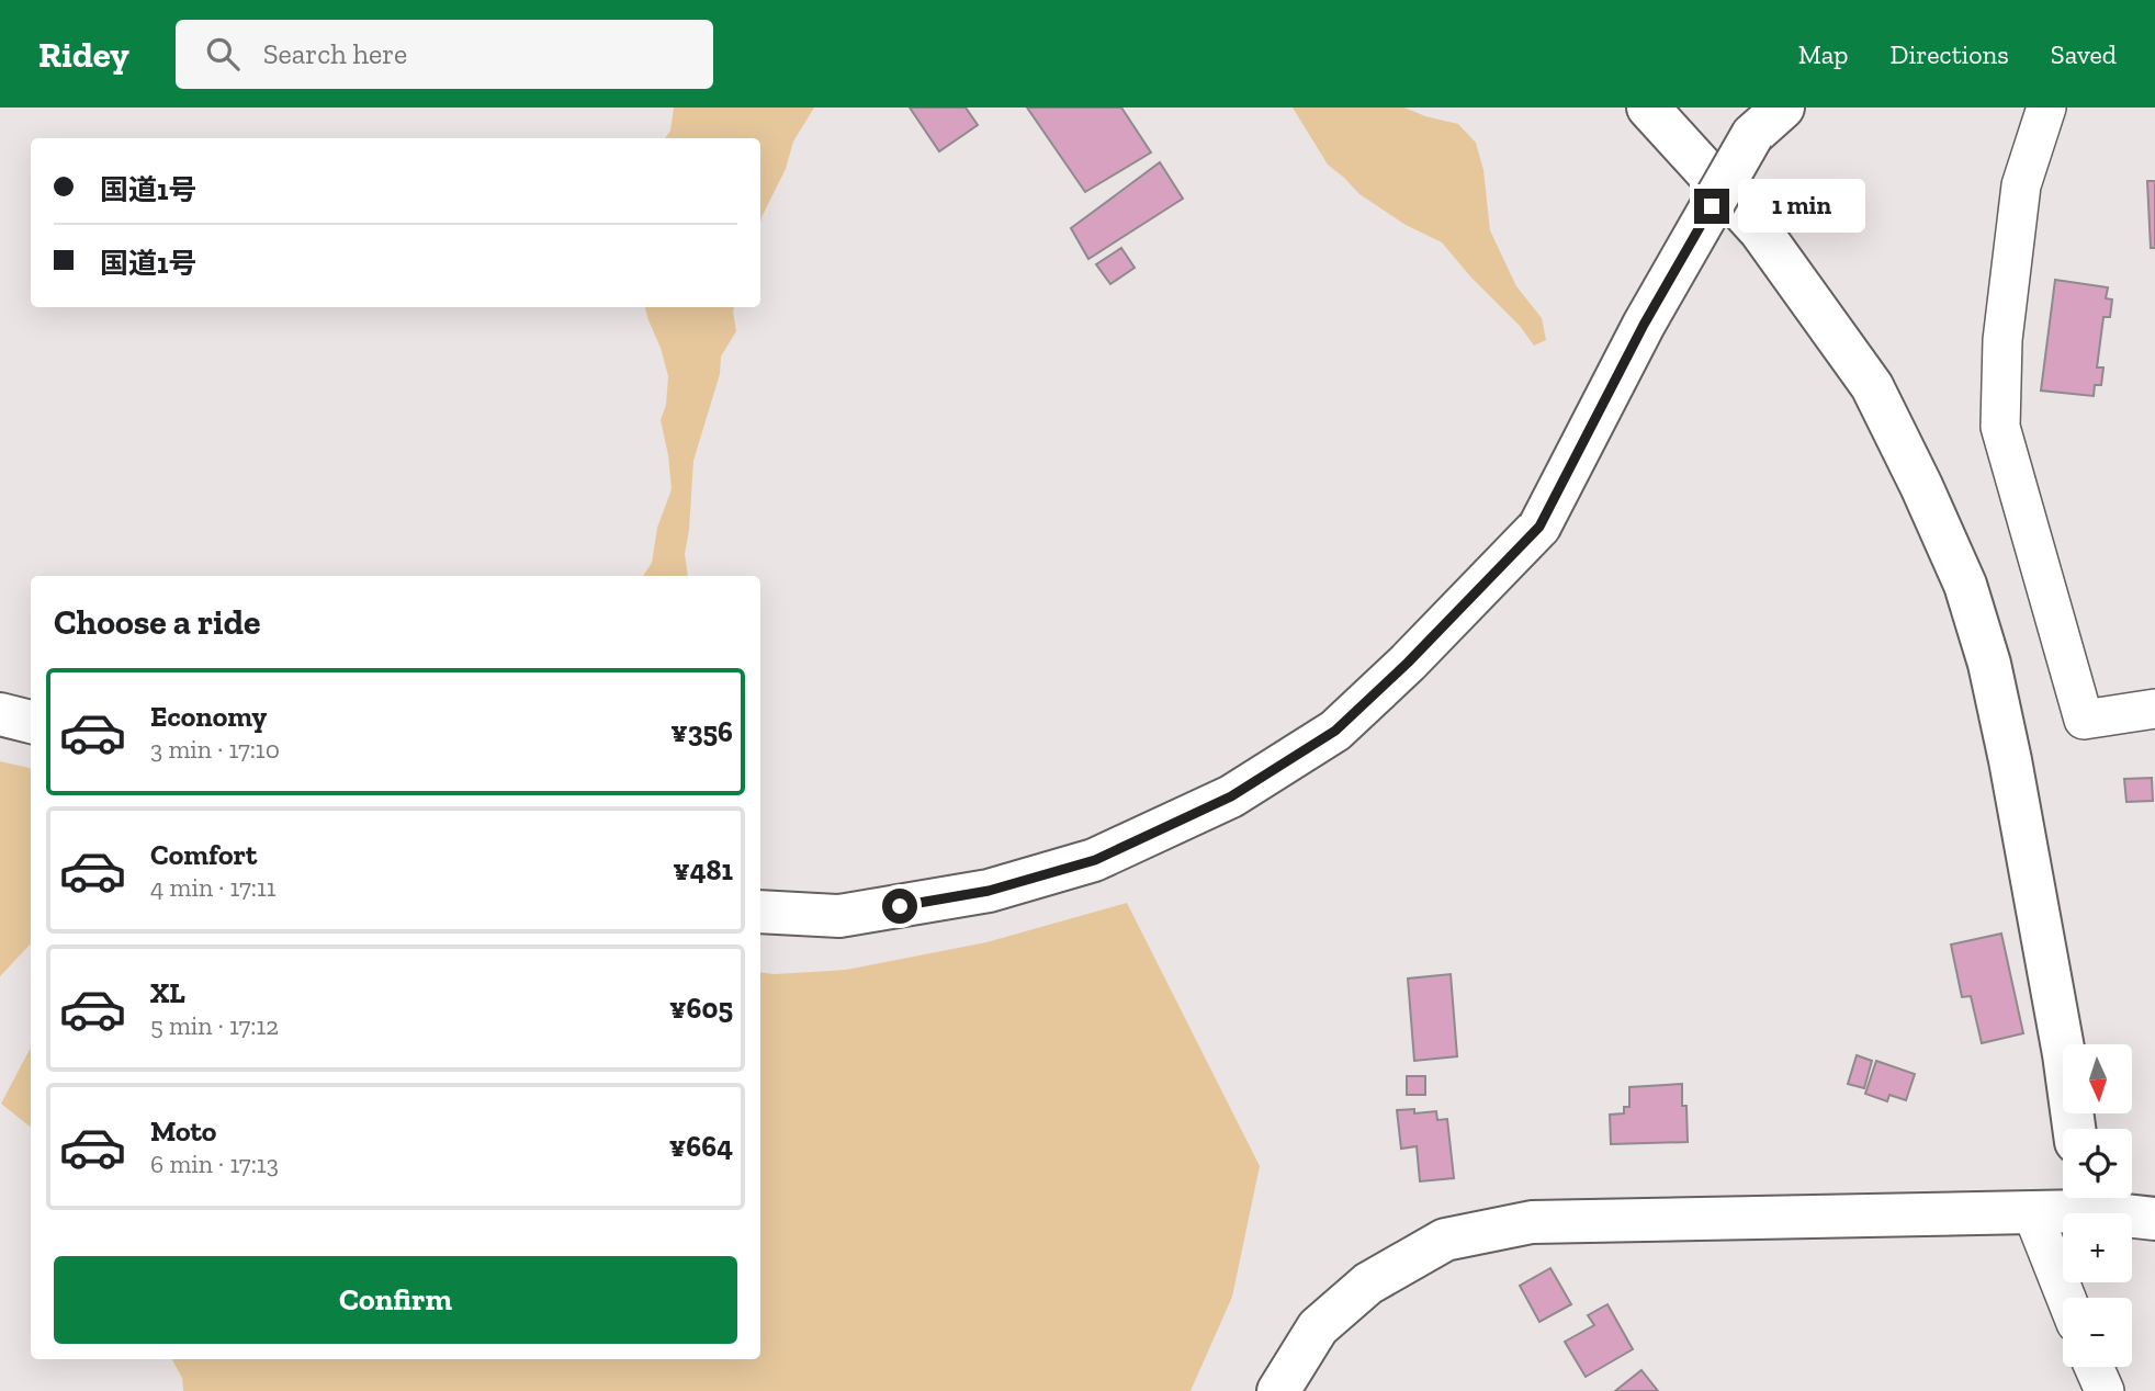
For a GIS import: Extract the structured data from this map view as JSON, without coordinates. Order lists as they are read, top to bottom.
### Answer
{
  "north": "bottom",
  "page": {
    "header": "Ridey",
    "search": "Search here",
    "nav": ["Map", "Directions", "Saved"],
    "banner": ["国道1号", "国道1号"],
    "bubble": "1 min",
    "heading": "Choose a ride",
    "list": [
      {
        "name": "Economy",
        "note": "3 min · 17:10",
        "value": "¥356"
      },
      {
        "name": "Comfort",
        "note": "4 min · 17:11",
        "value": "¥481"
      },
      {
        "name": "XL",
        "note": "5 min · 17:12",
        "value": "¥605"
      },
      {
        "name": "Moto",
        "note": "6 min · 17:13",
        "value": "¥664"
      }
    ],
    "map_buttons": ["+", "−"],
    "buttons": "Confirm"
  }
}
